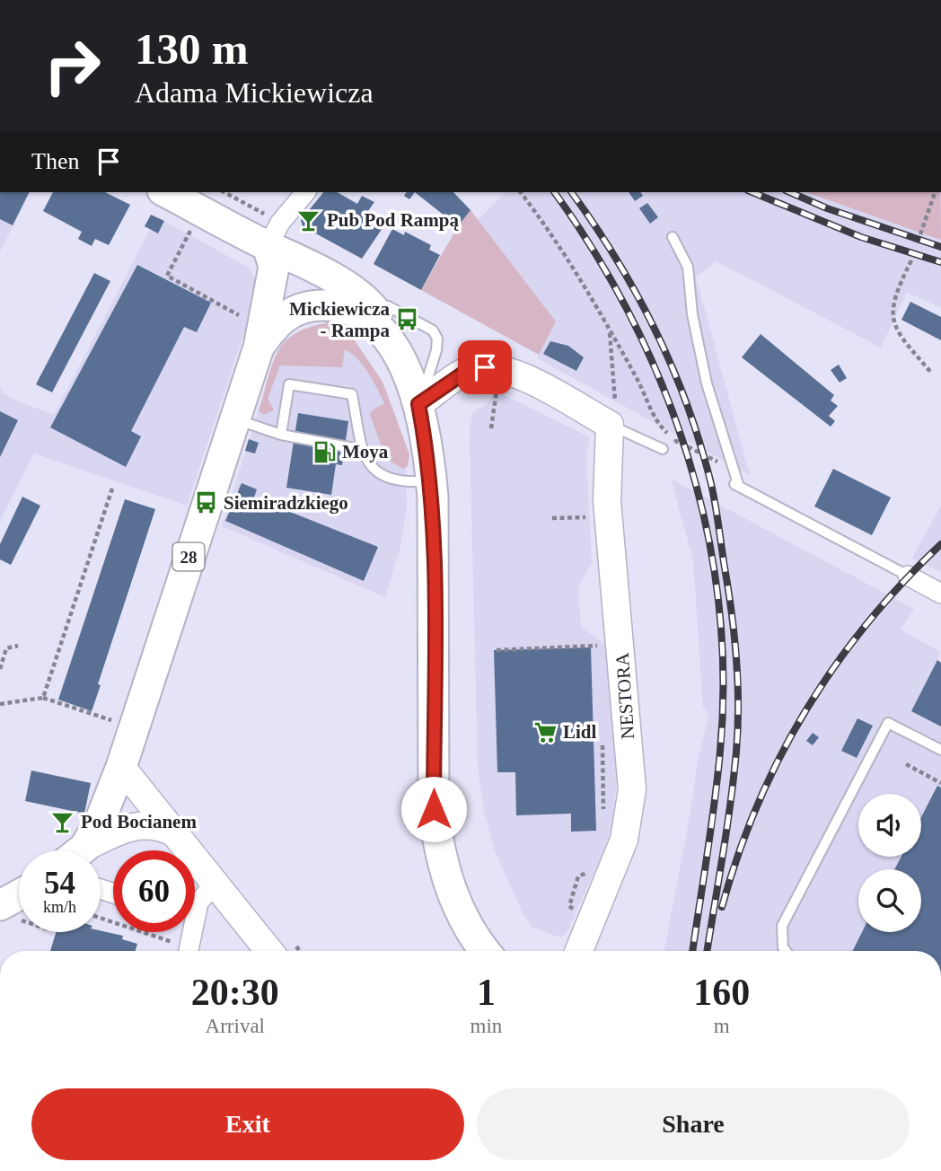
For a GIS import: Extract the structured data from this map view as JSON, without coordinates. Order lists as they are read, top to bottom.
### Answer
{
  "streets": {
    "main road": ["28"],
    "street": ["NESTORA"]
  },
  "places": {
    "bar": ["Pub Pod Rampą", "Pod Bocianem"],
    "bus stop": ["Mickiewicza - Rampa", "Siemiradzkiego"],
    "fuel station": ["Moya"],
    "supermarket": ["Lidl"]
  },
  "page": {
    "turn": ["130 m", "Adama Mickiewicza"],
    "then": "Then",
    "speed": "54 km/h",
    "limit": "60",
    "eta": [
      "20:30",
      "Arrival",
      "1",
      "min",
      "160",
      "m"
    ],
    "buttons": ["Exit", "Share"]
  }
}
